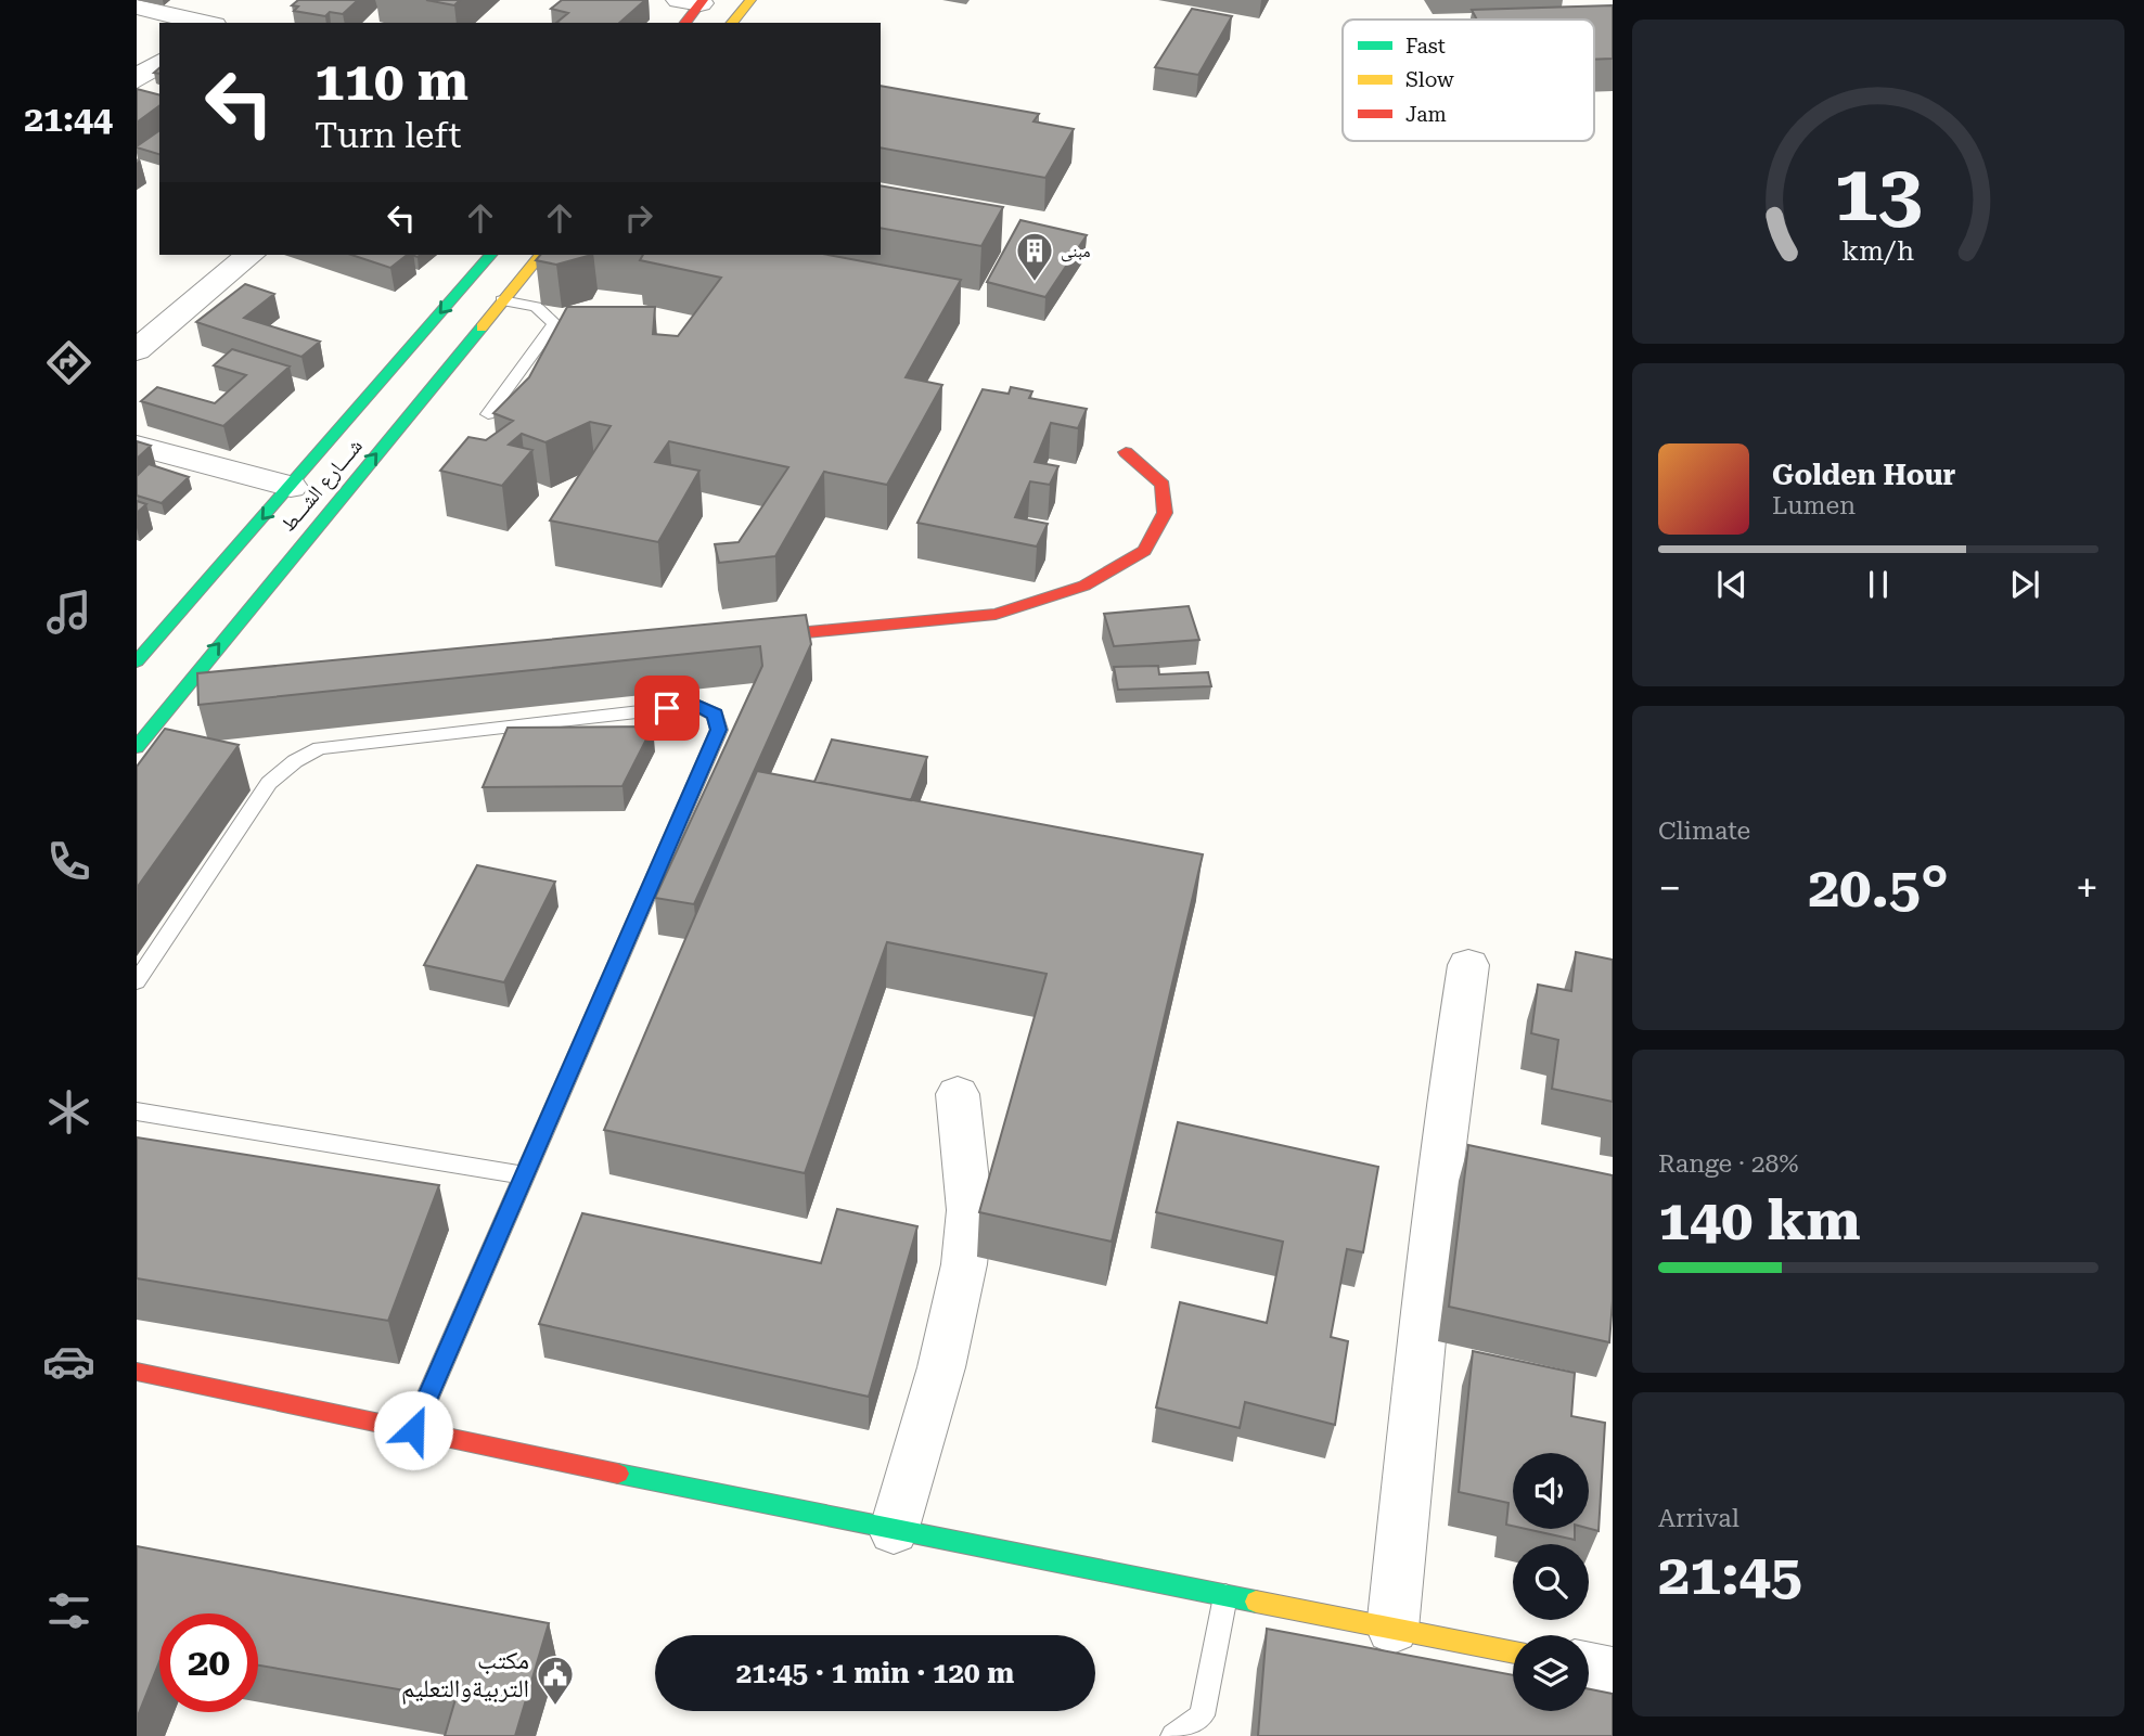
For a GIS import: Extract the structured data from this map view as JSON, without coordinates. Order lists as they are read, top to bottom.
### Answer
{
  "streets": {
    "main road": ["شــــارع الشـــط"]
  },
  "places": {
    "building": ["مبنى"],
    "public building": ["مكتب التربيةوالتعليم"]
  },
  "legend": ["Fast", "Slow", "Jam"],
  "page": {
    "tabs": "21:44",
    "turn": ["110 m", "Turn left"],
    "song": ["Golden Hour", "Lumen"],
    "tile": [
      "Climate",
      ["Range · 28%", "140 km"],
      ["Arrival", "21:45"]
    ],
    "heat": ["−", "20.5°", "+"],
    "limit": "20",
    "trip": "21:45 · 1 min · 120 m",
    "gauge": ["13", "km/h"]
  }
}
